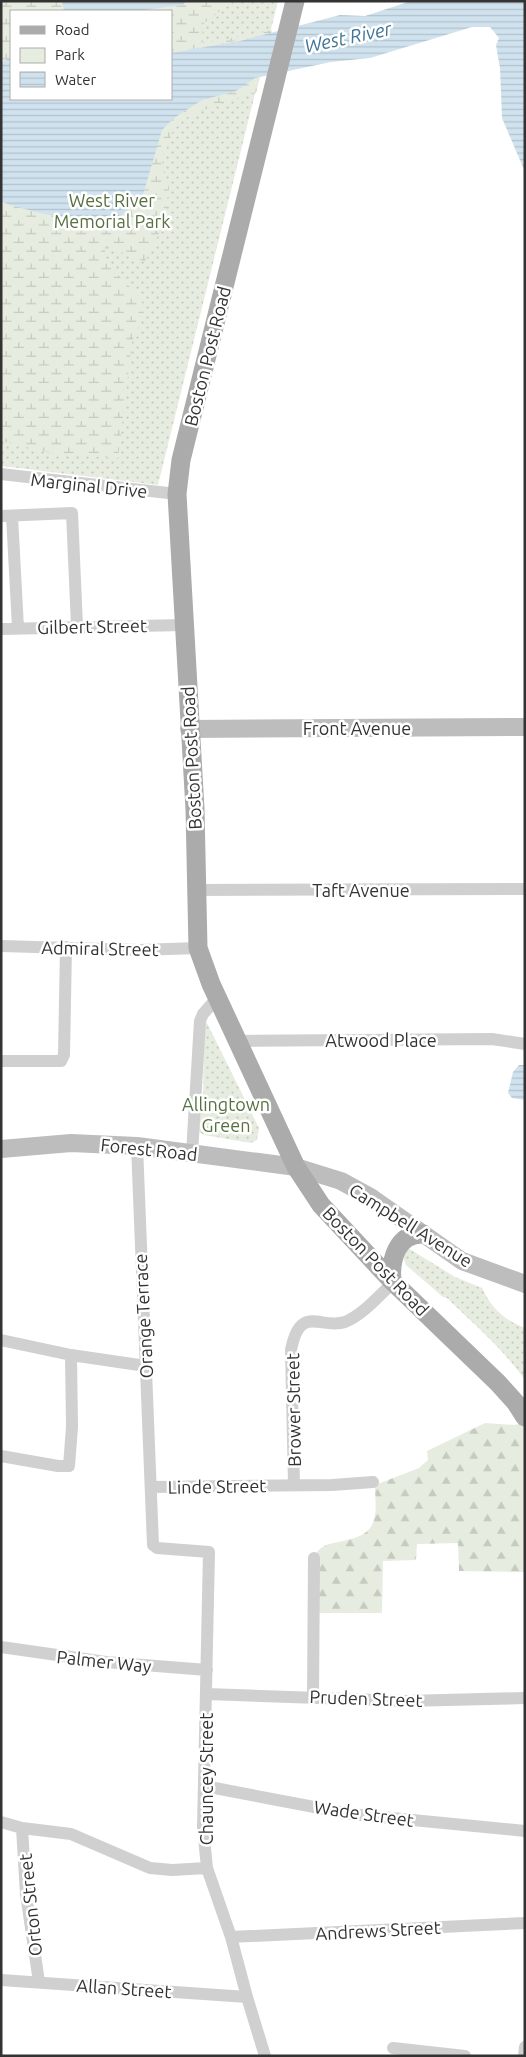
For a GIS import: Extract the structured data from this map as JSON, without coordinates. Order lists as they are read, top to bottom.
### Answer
{
  "streets": {
    "main road": [
      "Boston Post Road",
      "Front Avenue",
      "Forest Road",
      "Campbell Avenue"
    ],
    "street": [
      "Marginal Drive",
      "Gilbert Street",
      "Taft Avenue",
      "Admiral Street",
      "Atwood Place",
      "Orange Terrace",
      "Brower Street",
      "Linde Street",
      "Palmer Way",
      "Pruden Street",
      "Chauncey Street",
      "Wade Street",
      "Orton Street",
      "Andrews Street",
      "Allan Street"
    ]
  },
  "crossings": [
    ["Boston Post Road", "Marginal Drive"],
    ["Boston Post Road", "Gilbert Street"],
    ["Boston Post Road", "Front Avenue"],
    ["Boston Post Road", "Taft Avenue"],
    ["Boston Post Road", "Admiral Street"],
    ["Boston Post Road", "Atwood Place"],
    ["Boston Post Road", "Forest Road"],
    ["Boston Post Road", "Campbell Avenue"],
    ["Boston Post Road", "Brower Street"],
    ["Forest Road", "Campbell Avenue"],
    ["Forest Road", "Orange Terrace"],
    ["Orange Terrace", "Linde Street"],
    ["Orange Terrace", "Chauncey Street"],
    ["Brower Street", "Linde Street"],
    ["Linde Street", "Chauncey Street"],
    ["Palmer Way", "Chauncey Street"],
    ["Pruden Street", "Chauncey Street"],
    ["Chauncey Street", "Wade Street"],
    ["Chauncey Street", "Andrews Street"],
    ["Chauncey Street", "Allan Street"],
    ["Orton Street", "Allan Street"]
  ],
  "water": ["West River"],
  "parks": ["West River Memorial Park", "Allingtown Green"],
  "legend": ["Road", "Park", "Water"]
}
